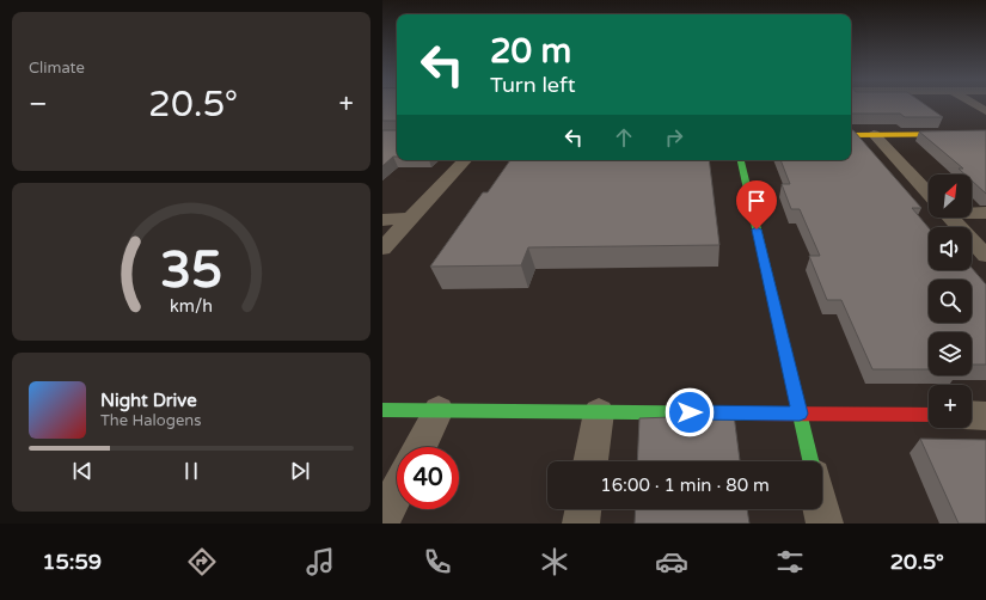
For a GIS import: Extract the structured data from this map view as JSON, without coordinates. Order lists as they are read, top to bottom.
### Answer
{
  "north": "top right",
  "page": {
    "tile": "Climate",
    "turn": ["20 m", "Turn left"],
    "heat": ["−", "20.5°", "+"],
    "map_buttons": "+",
    "song": ["Night Drive", "The Halogens"],
    "limit": "40",
    "trip": "16:00 · 1 min · 80 m",
    "tabs": ["15:59", "20.5°"],
    "gauge": ["35", "km/h"]
  }
}
